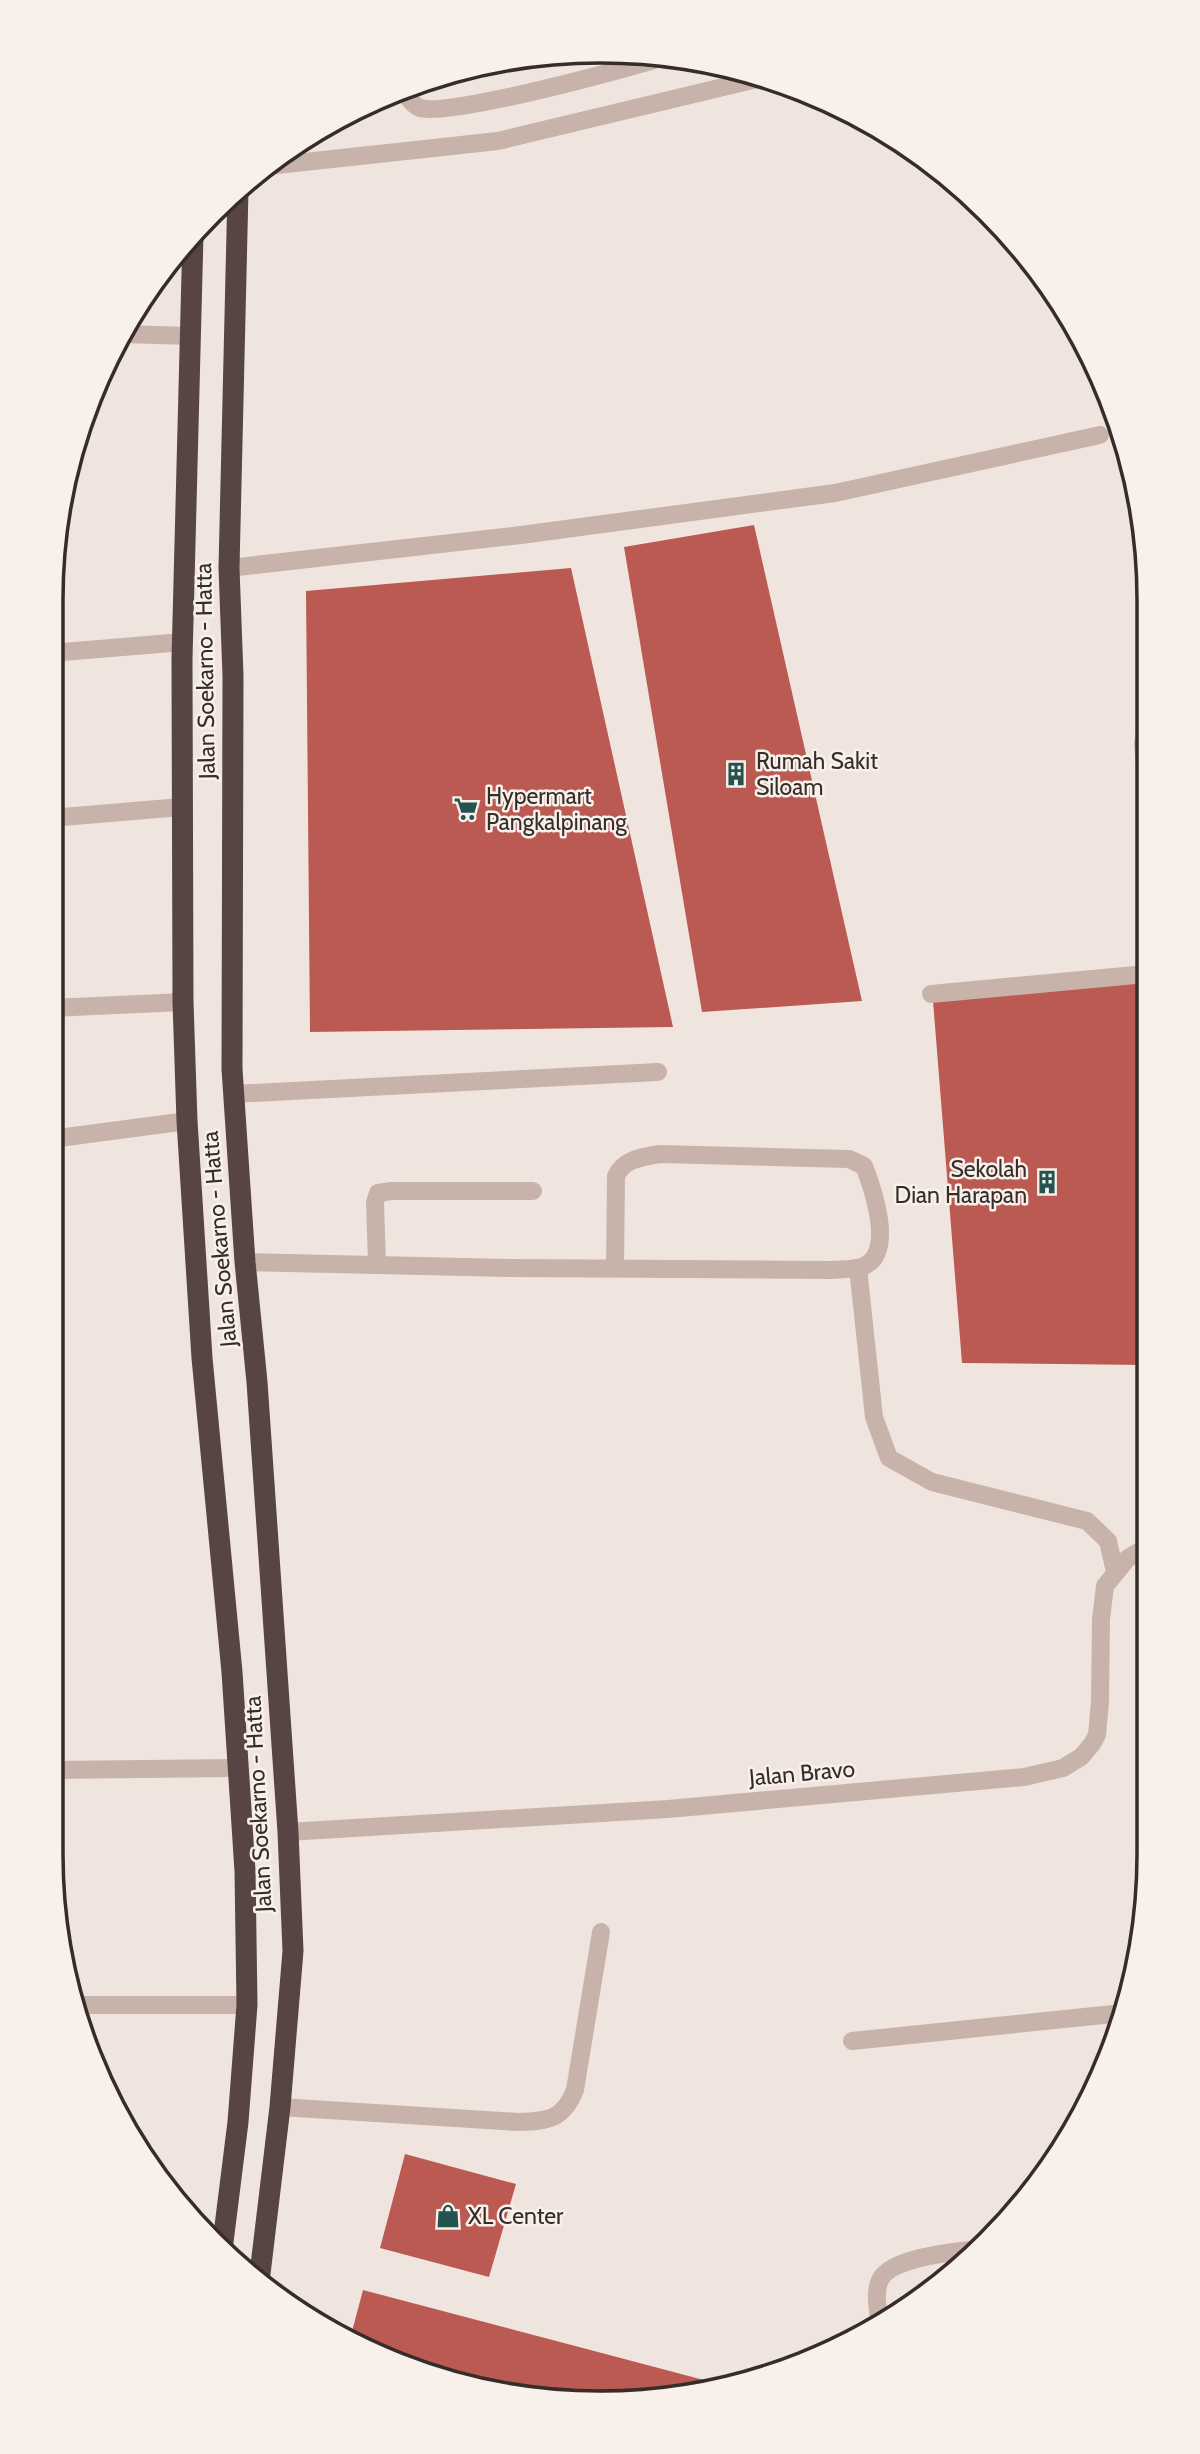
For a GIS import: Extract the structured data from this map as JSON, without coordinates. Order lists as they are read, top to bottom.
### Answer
{
  "streets": {
    "highway": ["Jalan Soekarno - Hatta"],
    "street": ["Jalan Bravo"]
  },
  "crossings": [
    ["Jalan Soekarno - Hatta", "Jalan Bravo"]
  ],
  "places": {
    "building": ["Rumah Sakit Siloam", "Sekolah Dian Harapan"],
    "supermarket": ["Hypermart Pangkalpinang"],
    "shop": ["XL Center"]
  }
}
